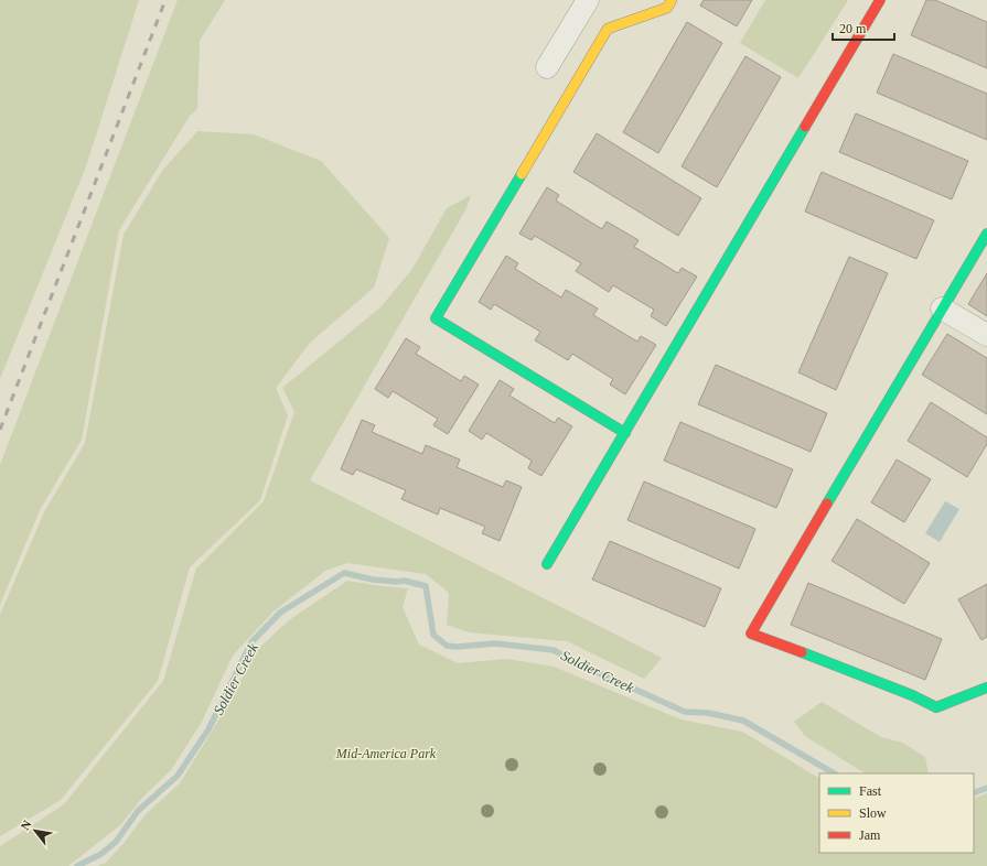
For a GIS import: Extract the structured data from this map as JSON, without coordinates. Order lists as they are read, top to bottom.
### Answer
{
  "water": ["Soldier Creek"],
  "parks": ["Mid-America Park"],
  "legend": ["Fast", "Slow", "Jam"],
  "scale_bar": "20 m",
  "north": "top left"
}
